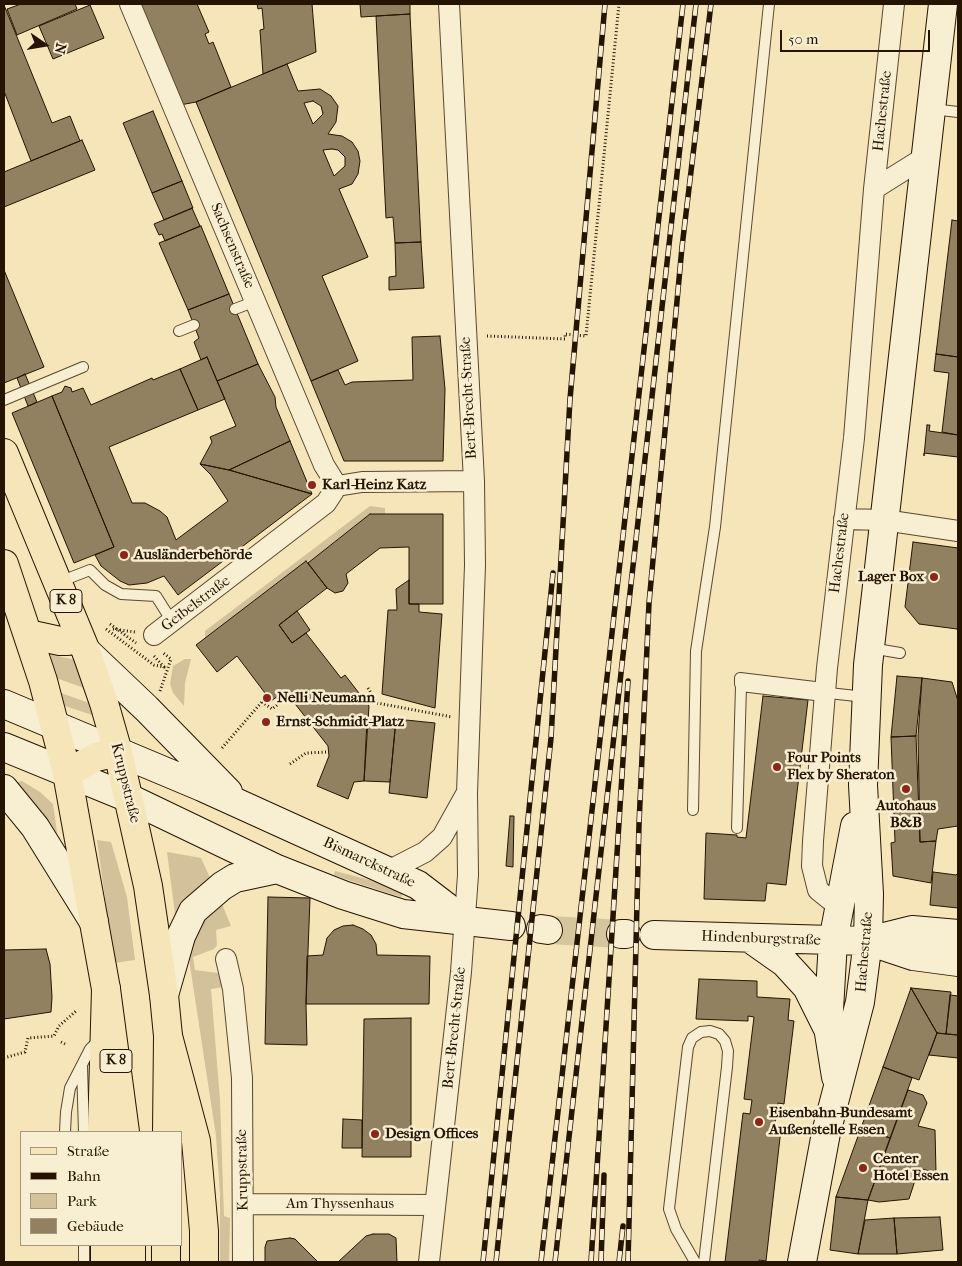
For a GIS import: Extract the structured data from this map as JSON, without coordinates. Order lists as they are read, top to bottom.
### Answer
{
  "streets": {
    "main road": [
      "Hachestraße",
      "K 8",
      "Kruppstraße",
      "Bismarckstraße",
      "Hindenburgstraße"
    ],
    "street": [
      "Sachsenstraße",
      "Bert-Brecht-Straße",
      "Geibelstraße",
      "Am Thyssenhaus"
    ]
  },
  "crossings": [
    ["Hachestraße", "Hindenburgstraße"],
    ["Sachsenstraße", "Geibelstraße"],
    ["Bert-Brecht-Straße", "Bismarckstraße"],
    ["Bert-Brecht-Straße", "Am Thyssenhaus"],
    ["K 8", "Bismarckstraße"],
    ["Kruppstraße", "Bismarckstraße"],
    ["Kruppstraße", "Am Thyssenhaus"]
  ],
  "places": [
    "Karl-Heinz Katz",
    "Ausländerbehörde",
    "Lager Box",
    "Nelli Neumann",
    "Ernst-Schmidt-Platz",
    "Four Points Flex by Sheraton",
    "Autohaus B&B",
    "Eisenbahn-Bundesamt Außenstelle Essen",
    "Design Offices",
    "Center Hotel Essen"
  ],
  "legend": [
    "Straße",
    "Bahn",
    "Park",
    "Gebäude"
  ],
  "scale_bar": "50 m",
  "north": "right"
}
